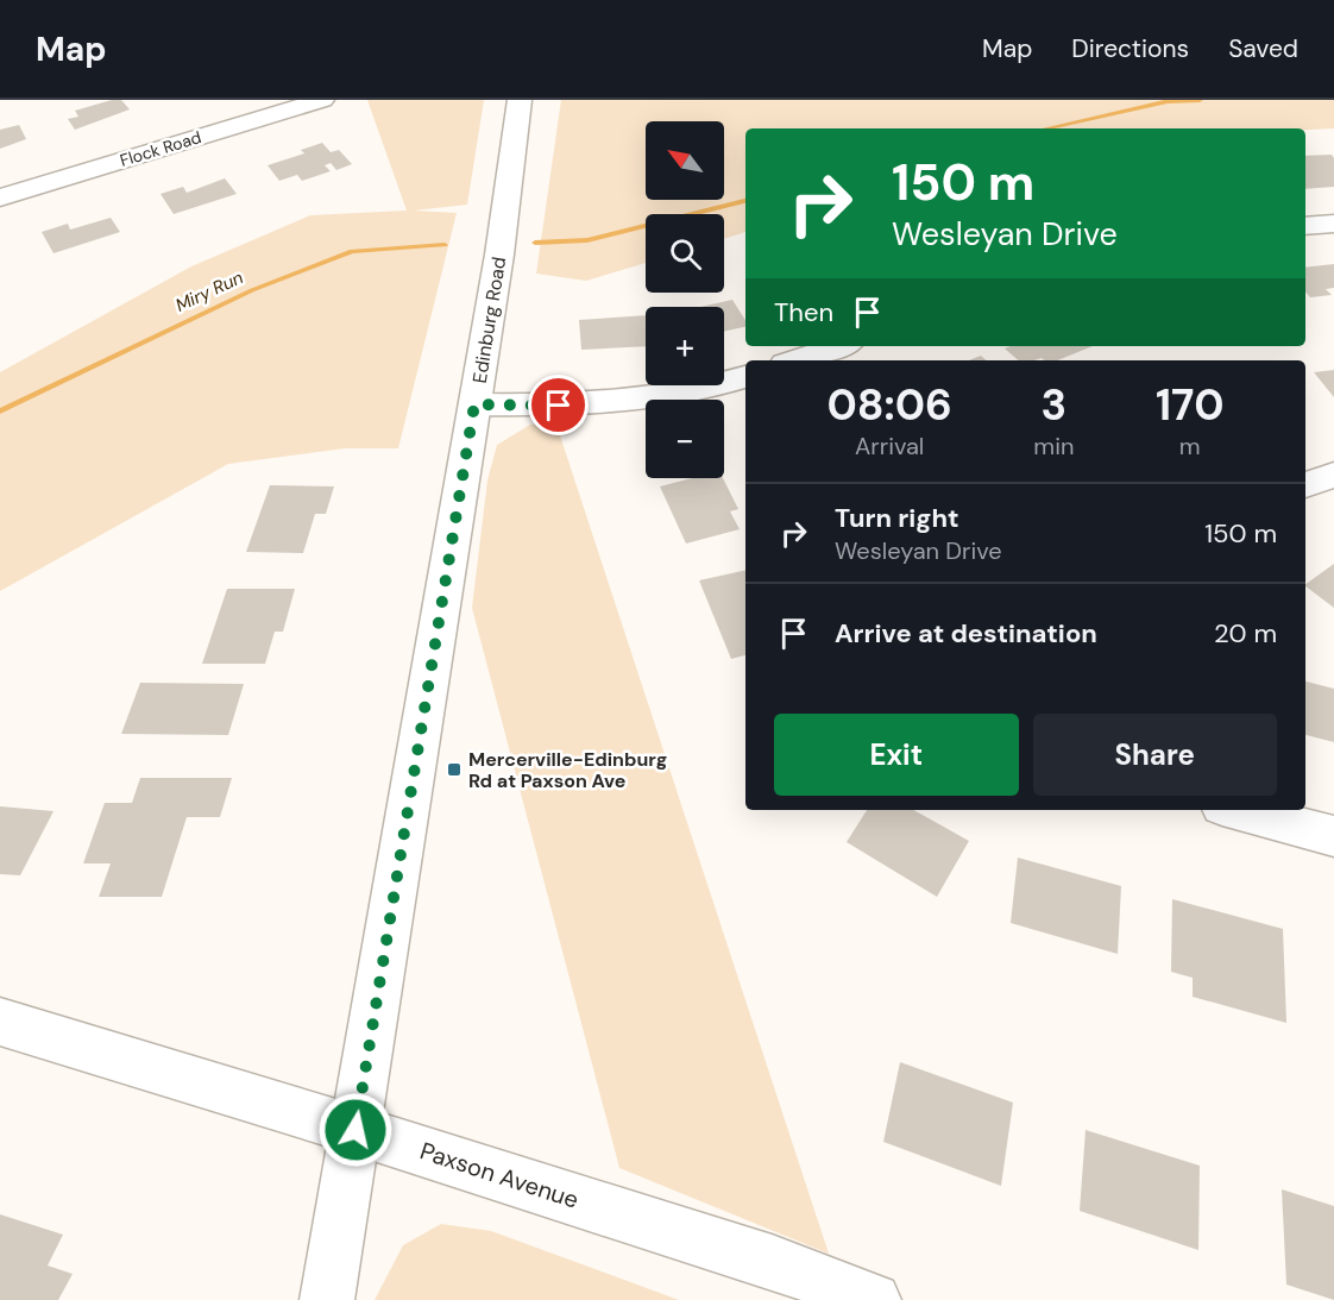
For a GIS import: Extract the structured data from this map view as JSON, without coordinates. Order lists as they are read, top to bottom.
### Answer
{
  "streets": {
    "main road": ["Flock Road", "Edinburg Road", "Paxson Avenue"]
  },
  "crossings": [
    ["Edinburg Road", "Paxson Avenue"]
  ],
  "water": ["Miry Run"],
  "places": {
    "transit": ["Mercerville-Edinburg Rd at Paxson Ave"]
  },
  "north": "top left",
  "page": {
    "header": "Map",
    "nav": ["Map", "Directions", "Saved"],
    "map_buttons": ["+", "−"],
    "turn": ["150 m", "Wesleyan Drive"],
    "then": "Then",
    "eta": [
      "08:06",
      "Arrival",
      "3",
      "min",
      "170",
      "m"
    ],
    "list": [
      {
        "name": "Turn right",
        "note": "Wesleyan Drive",
        "value": "150 m"
      },
      {
        "name": "Arrive at destination",
        "value": "20 m"
      }
    ],
    "buttons": ["Exit", "Share"]
  }
}
